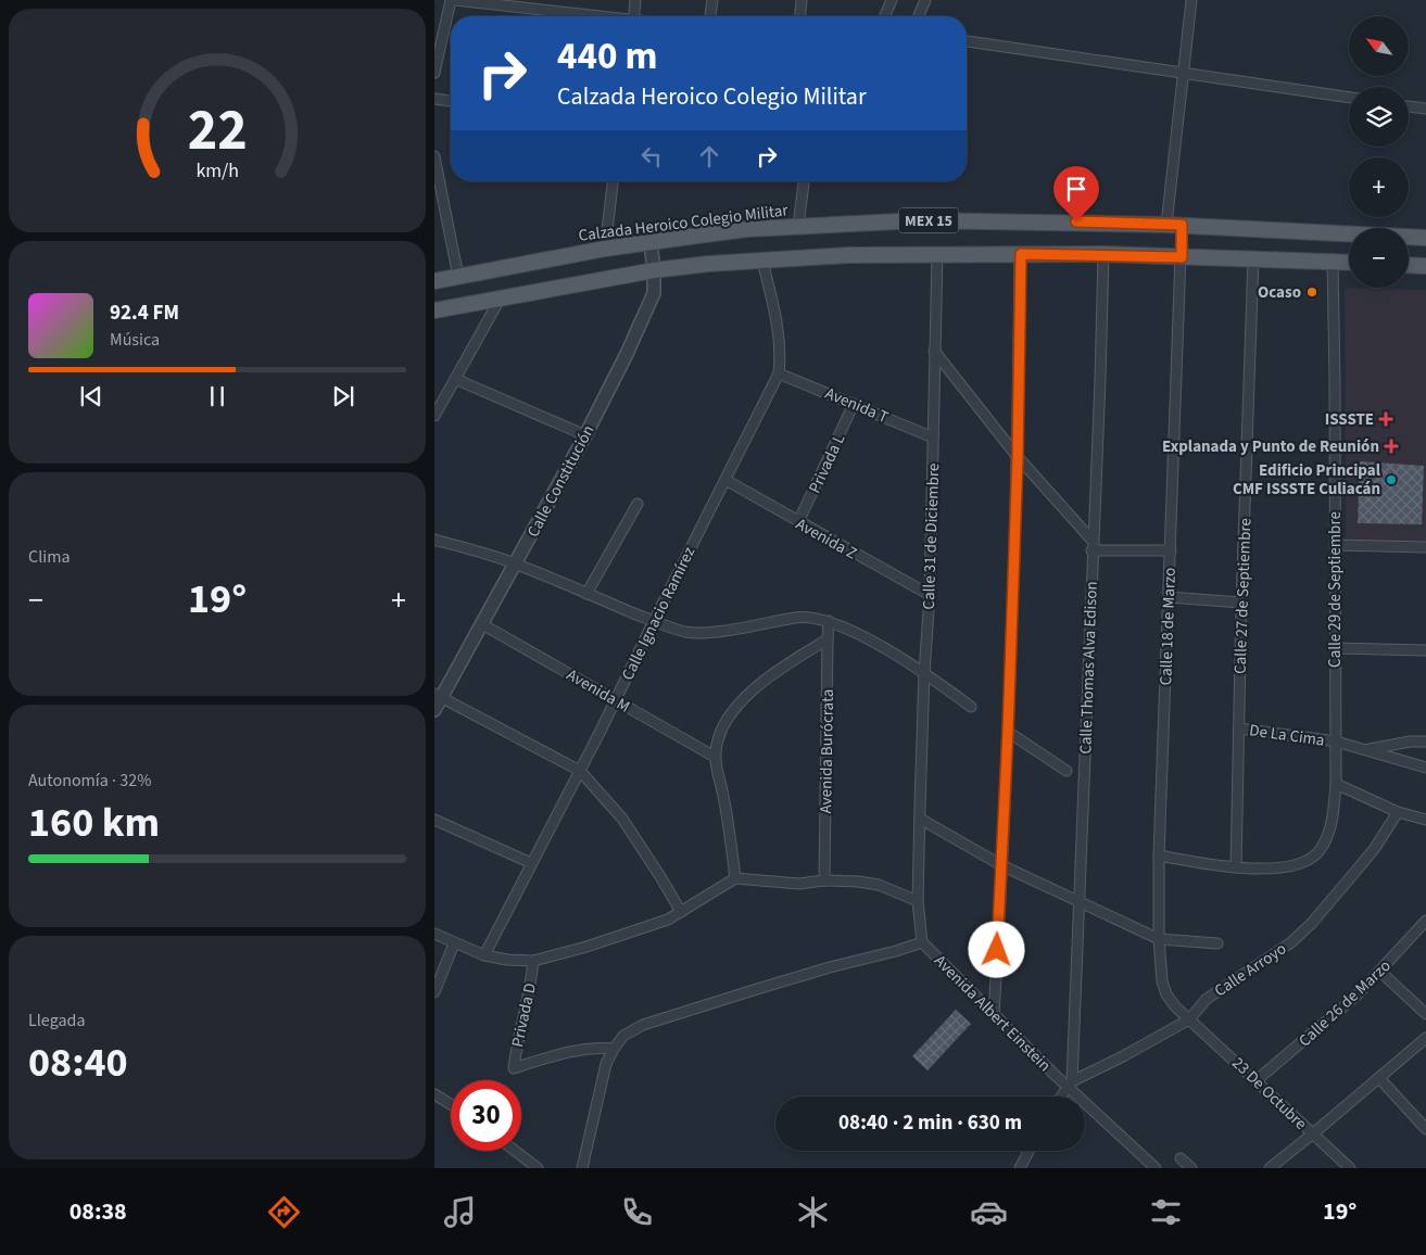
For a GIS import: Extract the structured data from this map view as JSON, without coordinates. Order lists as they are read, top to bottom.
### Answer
{
  "streets": {
    "main road": ["MEX 15", "Calzada Heroico Colegio Militar"],
    "street": [
      "Avenida T",
      "Privada L",
      "Calle Constitución",
      "Calle 31 de Diciembre",
      "Avenida Z",
      "Calle 29 de Septiembre",
      "Calle 27 de Septiembre",
      "Calle Ignacio Ramírez",
      "Calle 18 de Marzo",
      "Calle Thomas Alva Edison",
      "Avenida M",
      "De La Cima",
      "Avenida Burócrata",
      "Calle Arroyo",
      "Calle 26 de Marzo",
      "Avenida Albert Einstein",
      "Privada D",
      "23 De Octubre"
    ]
  },
  "crossings": [
    ["MEX 15", "Calle Constitución"],
    ["MEX 15", "Calle 31 de Diciembre"],
    ["MEX 15", "Calle 29 de Septiembre"],
    ["MEX 15", "Calle 27 de Septiembre"],
    ["MEX 15", "Calle Ignacio Ramírez"],
    ["MEX 15", "Calle 18 de Marzo"],
    ["MEX 15", "Calle Thomas Alva Edison"],
    ["Calzada Heroico Colegio Militar", "Calle Constitución"],
    ["Calzada Heroico Colegio Militar", "Calle 18 de Marzo"],
    ["Avenida T", "Privada L"],
    ["Avenida T", "Calle 31 de Diciembre"],
    ["Avenida T", "Calle Ignacio Ramírez"],
    ["Privada L", "Avenida Z"],
    ["Calle Constitución", "Avenida M"],
    ["Calle 31 de Diciembre", "Avenida Z"],
    ["Calle 31 de Diciembre", "Avenida Albert Einstein"],
    ["Avenida Z", "Calle Ignacio Ramírez"],
    ["Calle 29 de Septiembre", "Calle 27 de Septiembre"],
    ["Calle 29 de Septiembre", "De La Cima"],
    ["Calle 27 de Septiembre", "De La Cima"],
    ["Calle Ignacio Ramírez", "Avenida M"],
    ["Calle 18 de Marzo", "Calle Arroyo"],
    ["Calle 18 de Marzo", "23 De Octubre"],
    ["Calle Thomas Alva Edison", "Calle Arroyo"],
    ["Calle Thomas Alva Edison", "Avenida Albert Einstein"],
    ["Calle Arroyo", "Avenida Albert Einstein"],
    ["Calle Arroyo", "23 De Octubre"],
    ["Calle 26 de Marzo", "23 De Octubre"]
  ],
  "places": {
    "other": ["Ocaso", "Edificio Principal CMF ISSSTE Culiacán"],
    "health": ["ISSSTE", "Explanada y Punto de Reunión"]
  },
  "north": "top left",
  "page": {
    "map_buttons": ["+", "−"],
    "turn": ["440 m", "Calzada Heroico Colegio Militar"],
    "song": ["92.4 FM", "Música"],
    "tile": [
      "Clima",
      ["Autonomía · 32%", "160 km"],
      ["Llegada", "08:40"]
    ],
    "heat": ["−", "19°", "+"],
    "limit": "30",
    "trip": "08:40 · 2 min · 630 m",
    "tabs": ["08:38", "19°"],
    "gauge": ["22", "km/h"]
  }
}
